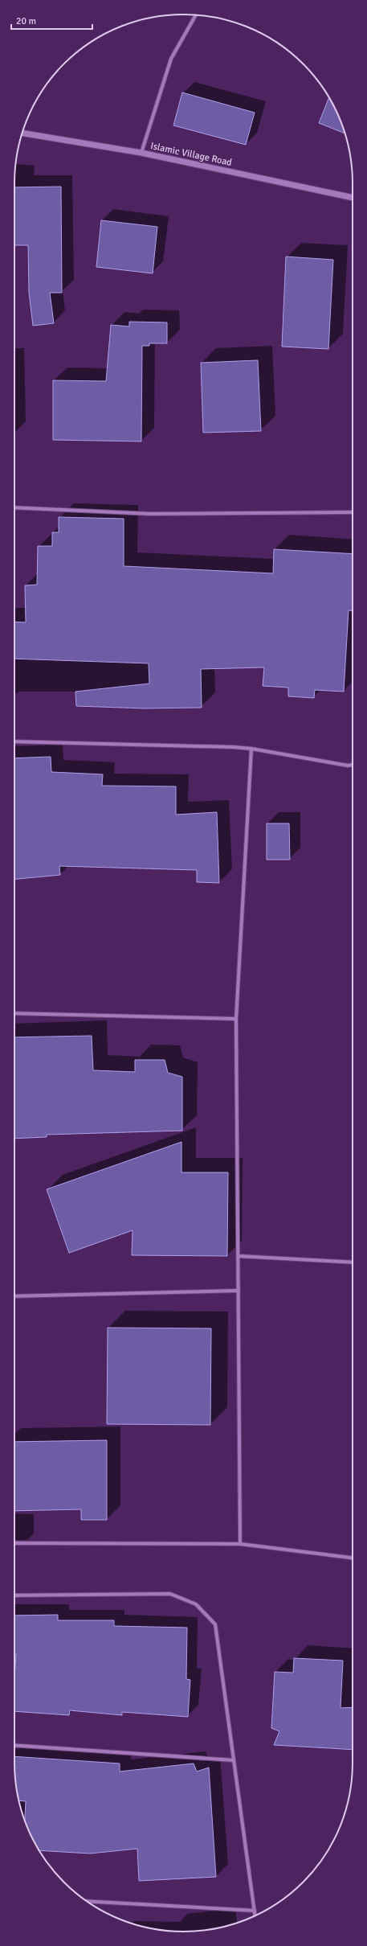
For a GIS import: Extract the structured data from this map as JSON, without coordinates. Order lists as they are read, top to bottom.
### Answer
{
  "streets": {
    "street": ["Islamic Village Road"]
  },
  "scale_bar": "20 m"
}
